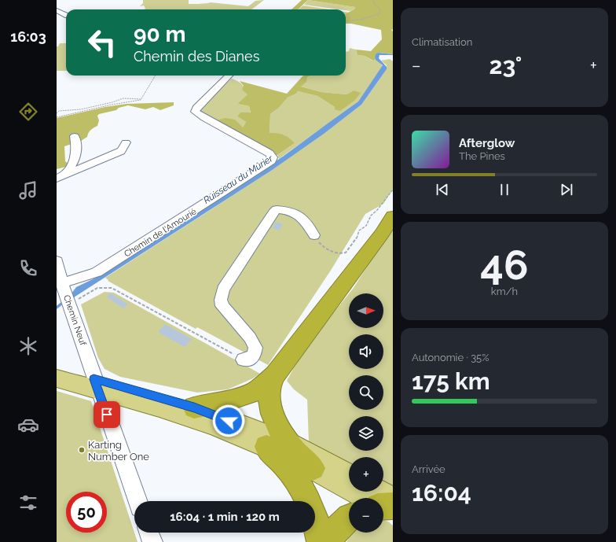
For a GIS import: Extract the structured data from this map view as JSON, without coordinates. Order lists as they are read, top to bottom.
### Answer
{
  "streets": {
    "street": ["Chemin de l'Amourié", "Chemin Neuf"]
  },
  "crossings": [
    ["Chemin de l'Amourié", "Chemin Neuf"]
  ],
  "water": ["Ruisseau du Mûrier"],
  "places": ["Karting Number One"],
  "north": "right",
  "page": {
    "tabs": "16:03",
    "tile": [
      "Climatisation",
      ["46", "km/h"],
      ["Autonomie · 35%", "175 km"],
      ["Arrivée", "16:04"]
    ],
    "turn": ["90 m", "Chemin des Dianes"],
    "heat": ["−", "23°", "+"],
    "song": ["Afterglow", "The Pines"],
    "map_buttons": ["+", "−"],
    "limit": "50",
    "trip": "16:04 · 1 min · 120 m"
  }
}
